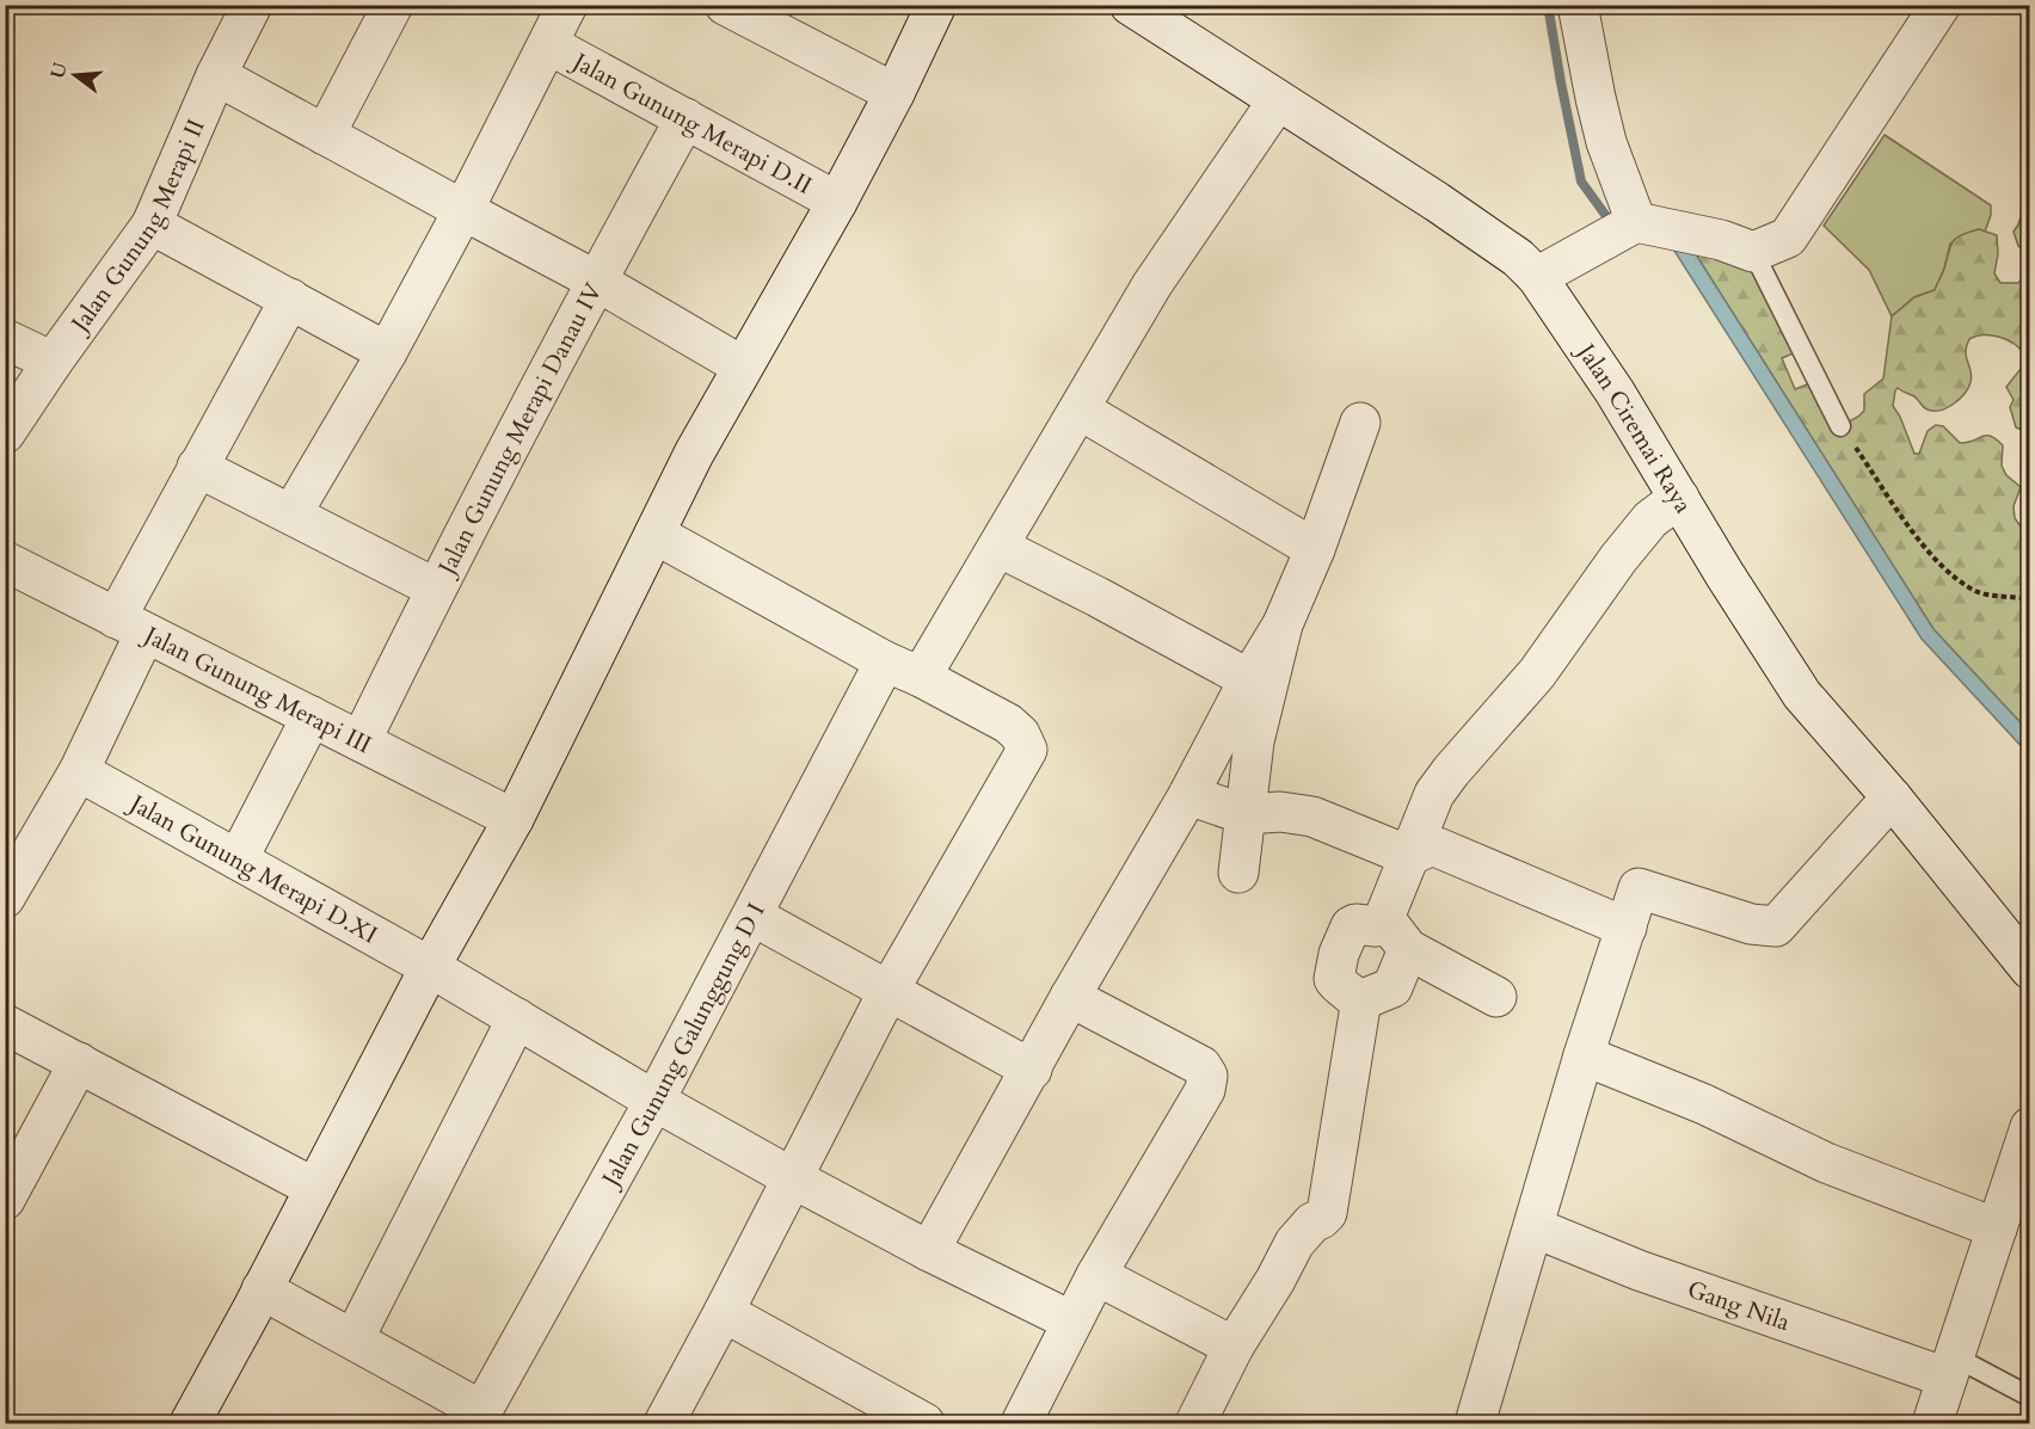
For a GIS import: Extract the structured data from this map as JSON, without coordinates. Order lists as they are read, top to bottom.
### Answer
{
  "streets": {
    "street": [
      "Jalan Gunung Merapi D.II",
      "Jalan Gunung Merapi II",
      "Jalan Gunung Merapi Danau IV",
      "Jalan Ciremai Raya",
      "Jalan Gunung Merapi III",
      "Jalan Gunung Merapi D.XI",
      "Jalan Gunung Galunggung D I",
      "Gang Nila"
    ]
  },
  "crossings": [
    ["Jalan Gunung Merapi D.II", "Jalan Gunung Merapi Danau IV"],
    ["Jalan Gunung Merapi Danau IV", "Jalan Gunung Merapi III"],
    ["Jalan Gunung Merapi D.XI", "Jalan Gunung Galunggung D I"]
  ],
  "north": "left"
}
